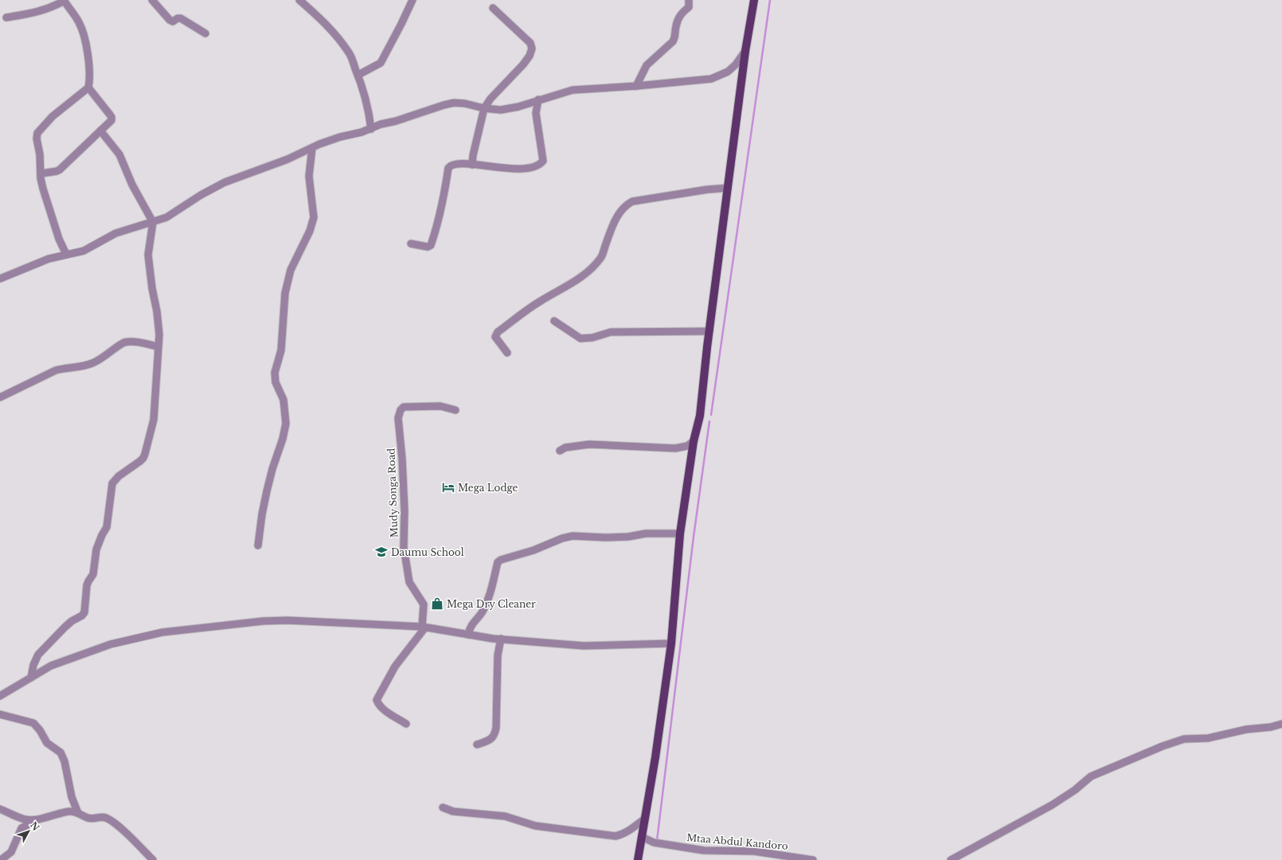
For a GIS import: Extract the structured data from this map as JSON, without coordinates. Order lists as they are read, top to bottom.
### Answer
{
  "streets": {
    "street": ["Mudy Songa Road", "Mtaa Abdul Kandoro"]
  },
  "places": {
    "hotel": ["Mega Lodge"],
    "school or university": ["Daumu School"],
    "shop": ["Mega Dry Cleaner"]
  },
  "north": "top right"
}
